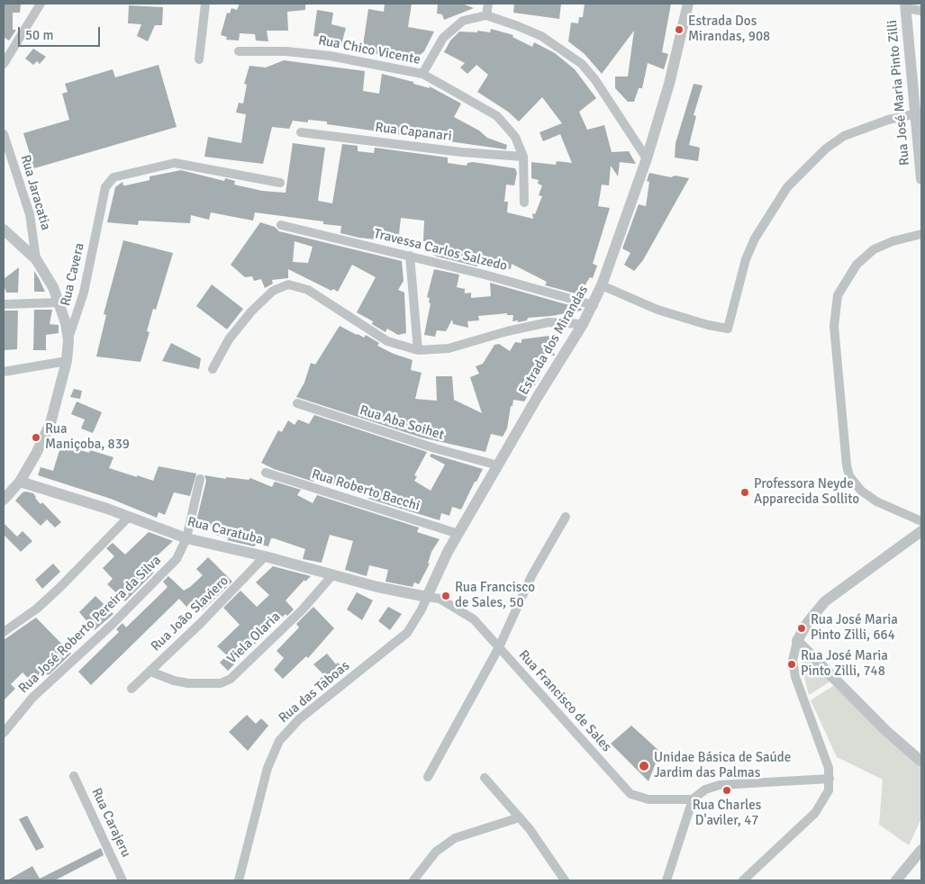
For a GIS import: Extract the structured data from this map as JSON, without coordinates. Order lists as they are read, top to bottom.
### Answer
{
  "streets": {
    "street": [
      "Rua Chico Vicente",
      "Rua José Maria Pinto Zilli",
      "Rua Capanari",
      "Rua Jaracatia",
      "Travessa Carlos Salzedo",
      "Rua Cavera",
      "Estrada dos Mirandas",
      "Rua Aba Soihet",
      "Rua Roberto Bacchi",
      "Rua Caratuba",
      "Rua João Slaviero",
      "Rua José Roberto Pereira da Silva",
      "Viela Olaria",
      "Rua das Taboas",
      "Rua Francisco de Sales",
      "Rua Carajeru"
    ]
  },
  "crossings": [
    ["Rua Chico Vicente", "Rua Capanari"],
    ["Travessa Carlos Salzedo", "Estrada dos Mirandas"],
    ["Estrada dos Mirandas", "Rua Aba Soihet"],
    ["Estrada dos Mirandas", "Rua Roberto Bacchi"],
    ["Estrada dos Mirandas", "Rua Caratuba"],
    ["Estrada dos Mirandas", "Rua das Taboas"],
    ["Estrada dos Mirandas", "Rua Francisco de Sales"],
    ["Rua Caratuba", "Rua João Slaviero"],
    ["Rua Caratuba", "Rua José Roberto Pereira da Silva"],
    ["Rua Caratuba", "Viela Olaria"],
    ["Rua Caratuba", "Rua das Taboas"],
    ["Rua Caratuba", "Rua Francisco de Sales"],
    ["Rua João Slaviero", "Viela Olaria"],
    ["Rua das Taboas", "Rua Francisco de Sales"]
  ],
  "places": [
    "Estrada Dos Mirandas, 908",
    "Rua Maniçoba, 839",
    "Professora Neyde Apparecida Sollito",
    "Rua Francisco de Sales, 50",
    "Rua José Maria Pinto Zilli, 664",
    "Rua José Maria Pinto Zilli, 748",
    "Unidae Básica de Saúde Jardim das Palmas",
    "Rua Charles D'aviler, 47"
  ],
  "scale_bar": "50 m"
}
